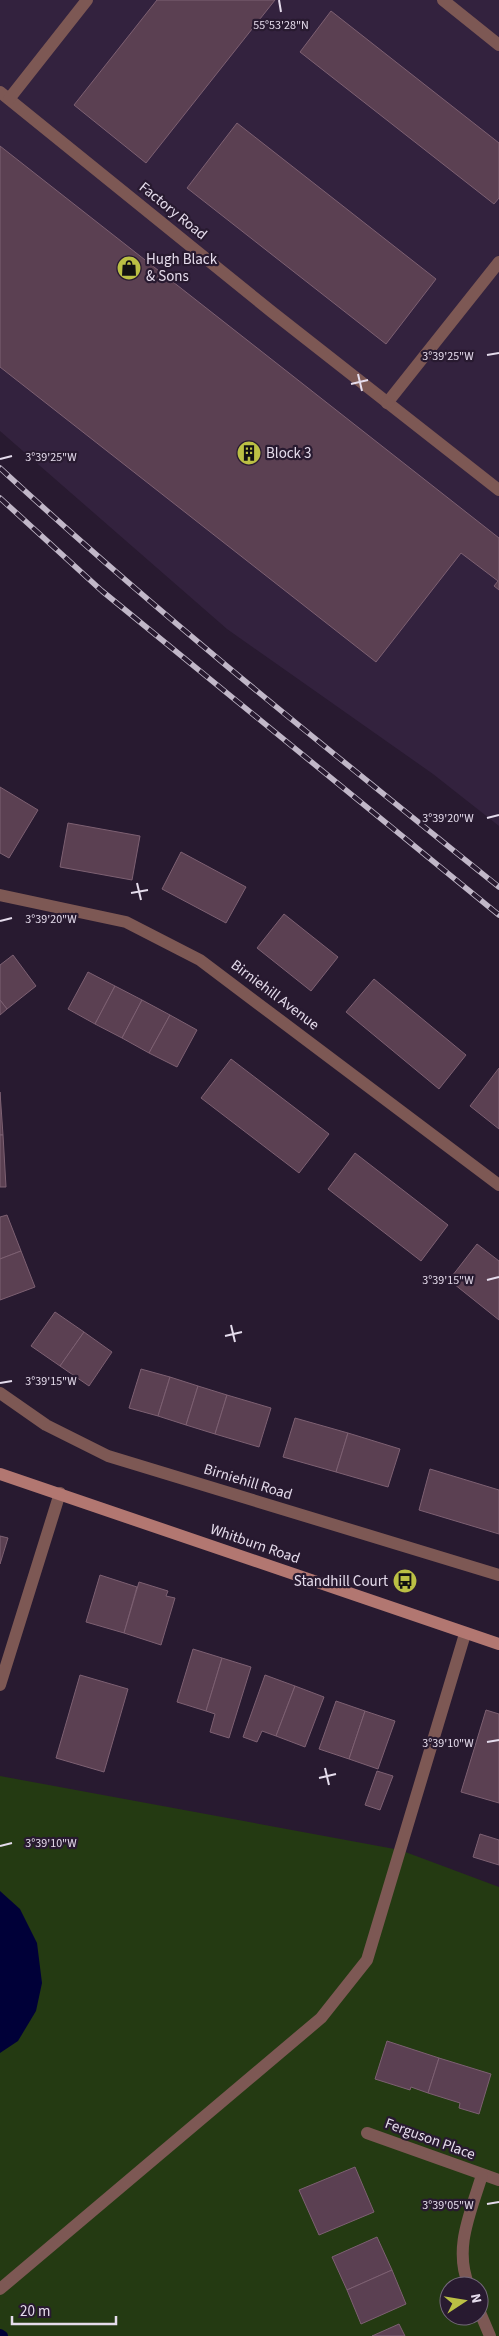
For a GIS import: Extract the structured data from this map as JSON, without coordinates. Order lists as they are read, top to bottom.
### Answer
{
  "streets": {
    "main road": ["Whitburn Road"],
    "street": [
      "Factory Road",
      "Birniehill Avenue",
      "Birniehill Road",
      "Ferguson Place"
    ]
  },
  "places": {
    "shop": ["Hugh Black & Sons"],
    "building": ["Block 3"],
    "bus stop": ["Standhill Court"]
  },
  "scale_bar": "20 m",
  "north": "right",
  "coordinates": [
    "55°53'28\"N",
    "3°39'25\"W",
    "3°39'20\"W",
    "3°39'15\"W",
    "3°39'10\"W",
    "3°39'05\"W"
  ]
}
